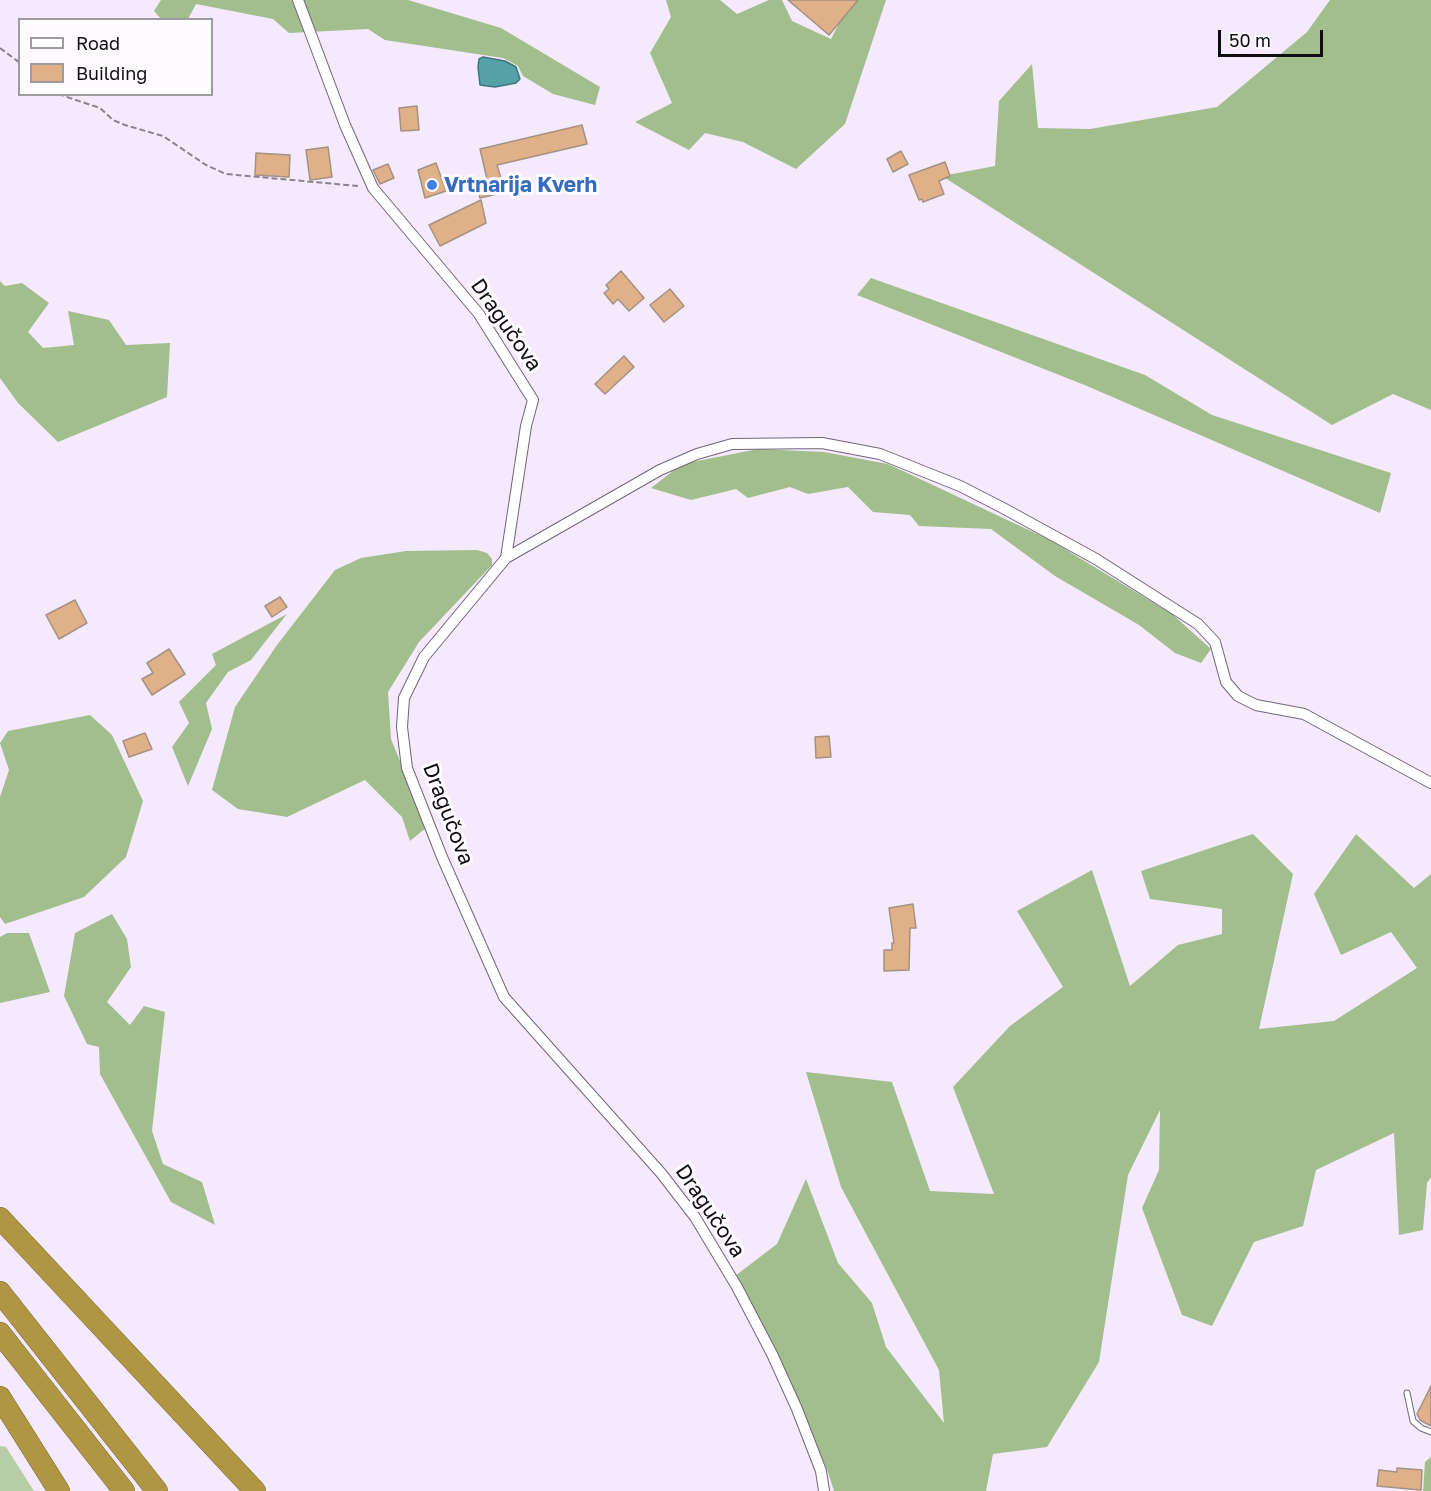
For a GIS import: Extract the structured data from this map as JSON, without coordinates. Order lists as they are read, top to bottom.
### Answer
{
  "streets": {
    "street": ["Dragučova"]
  },
  "places": ["Vrtnarija Kverh"],
  "legend": ["Road", "Building"],
  "scale_bar": "50 m"
}
